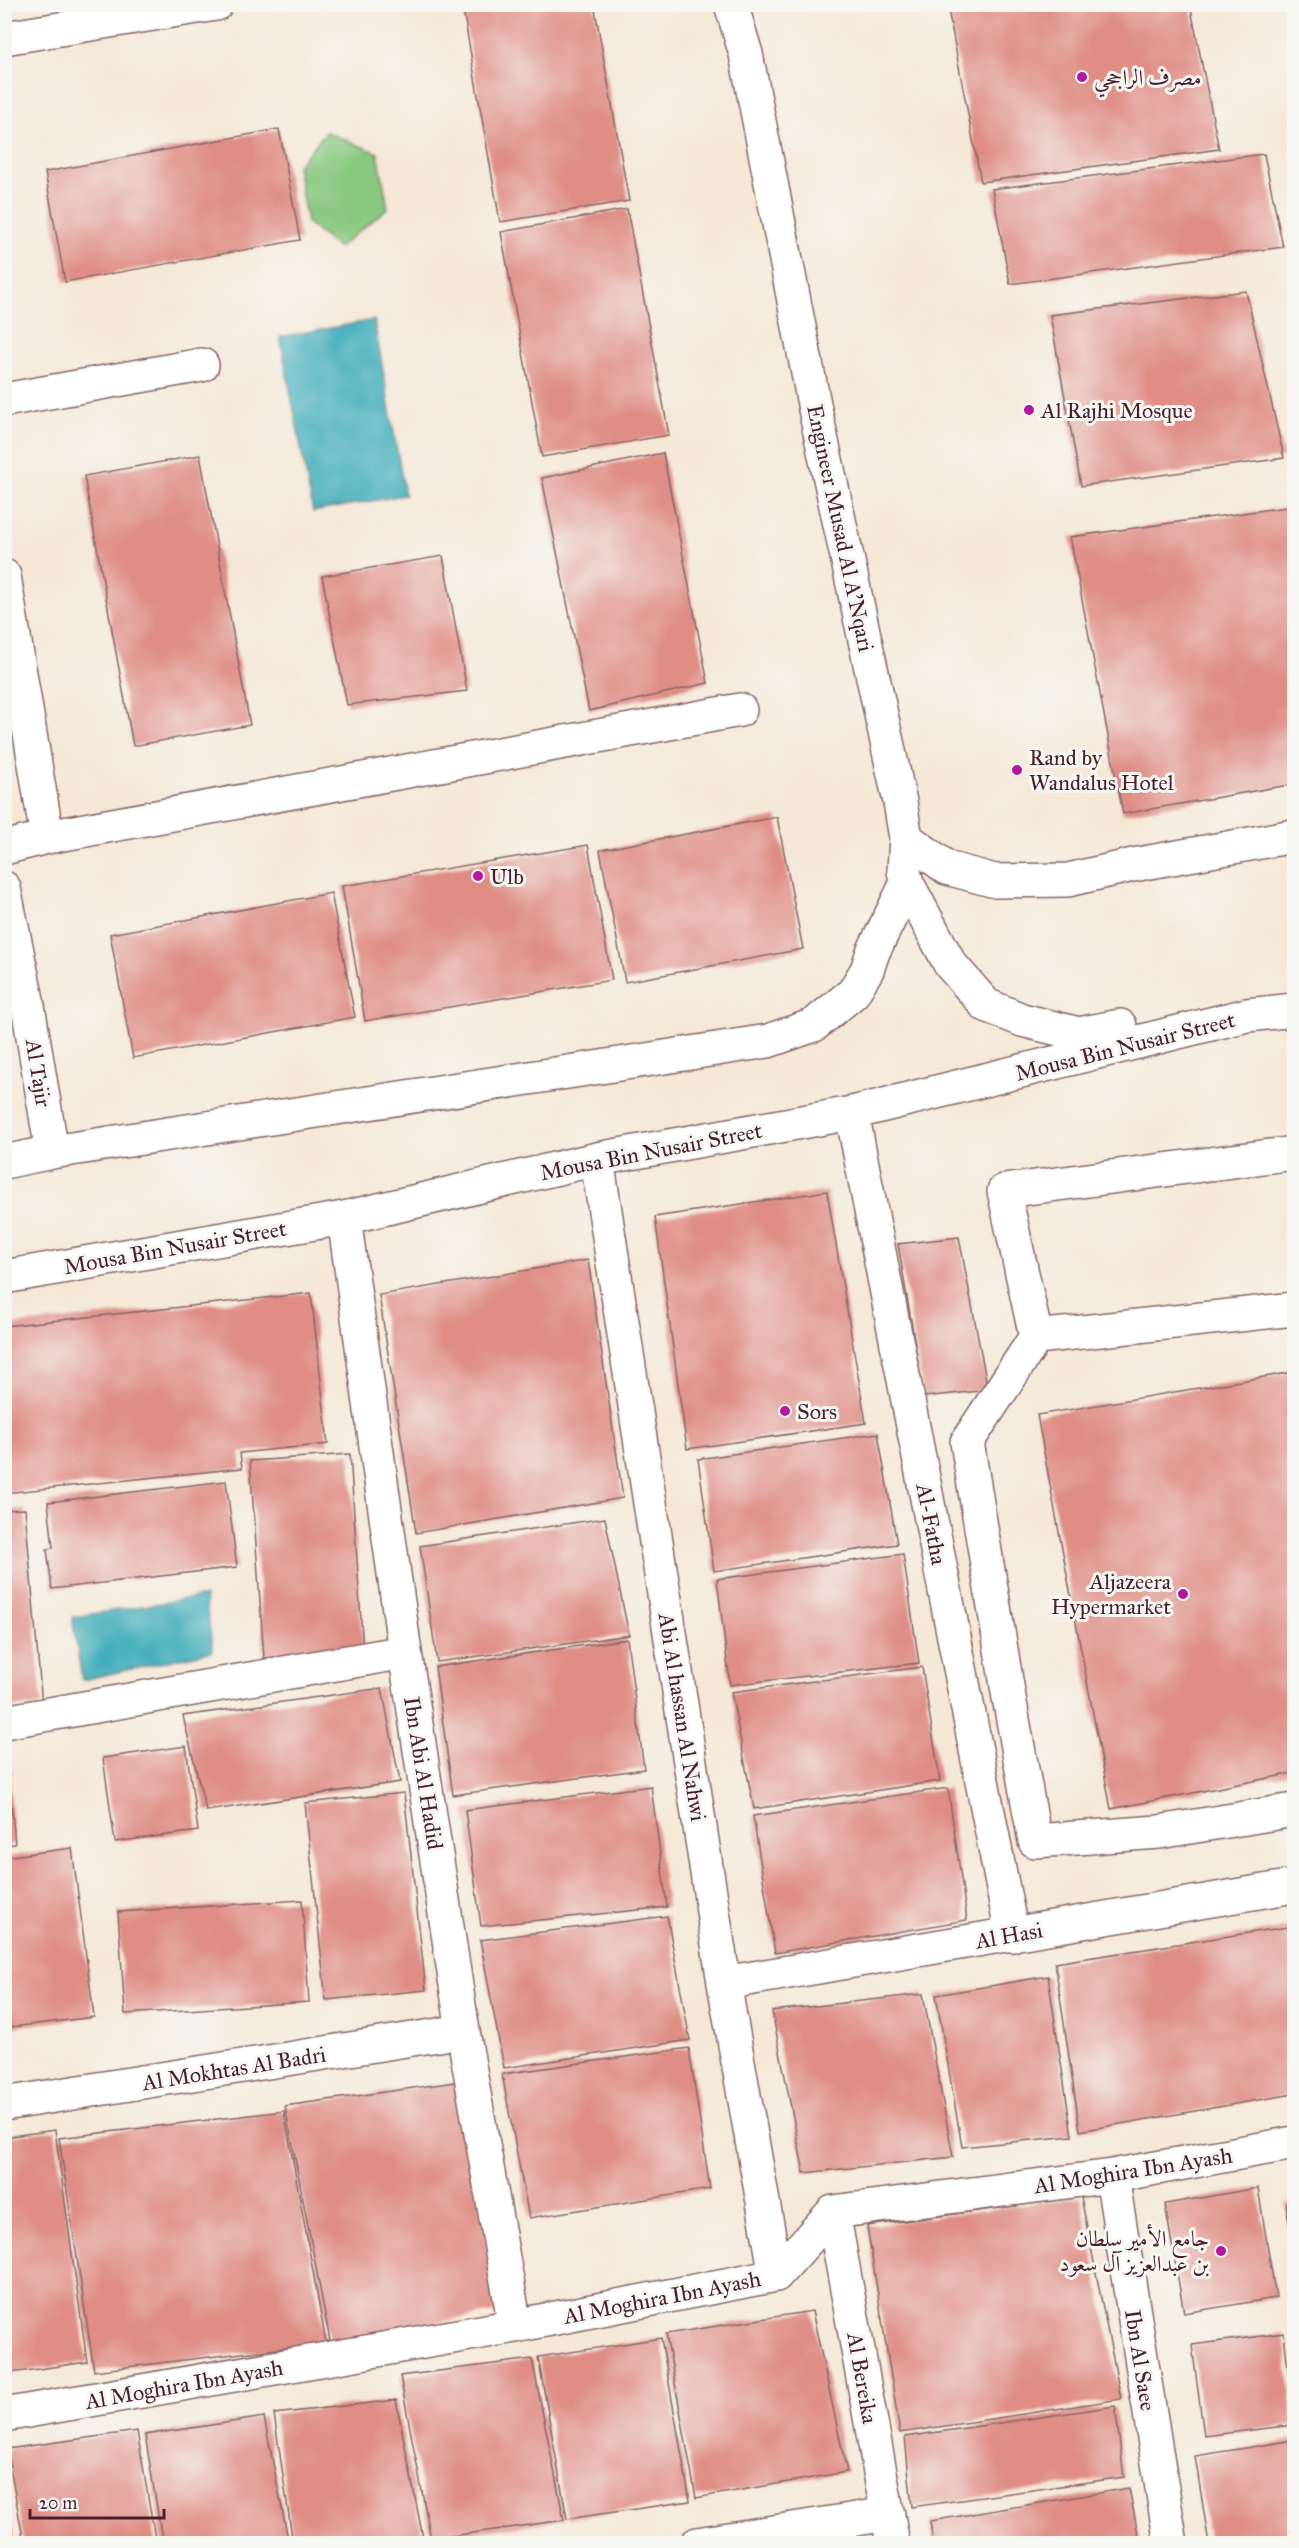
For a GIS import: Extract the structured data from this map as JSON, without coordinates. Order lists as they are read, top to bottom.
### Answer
{
  "streets": {
    "street": [
      "Engineer Musad Al A'Nqari",
      "Mousa Bin Nusair Street",
      "Al Tajir",
      "Al-Fatha",
      "Abi Al hassan Al Nahwi",
      "Ibn Abi Al Hadid",
      "Al Hasi",
      "Al Mokhtas Al Badri",
      "Al Moghira Ibn Ayash",
      "Ibn Al Saee",
      "Al Bereika"
    ]
  },
  "crossings": [
    ["Mousa Bin Nusair Street", "Al-Fatha"],
    ["Mousa Bin Nusair Street", "Abi Al hassan Al Nahwi"],
    ["Mousa Bin Nusair Street", "Ibn Abi Al Hadid"],
    ["Al-Fatha", "Al Hasi"],
    ["Abi Al hassan Al Nahwi", "Al Hasi"],
    ["Abi Al hassan Al Nahwi", "Al Moghira Ibn Ayash"],
    ["Ibn Abi Al Hadid", "Al Mokhtas Al Badri"],
    ["Ibn Abi Al Hadid", "Al Moghira Ibn Ayash"],
    ["Al Moghira Ibn Ayash", "Ibn Al Saee"],
    ["Al Moghira Ibn Ayash", "Al Bereika"]
  ],
  "places": [
    "مصرف الراجحي",
    "Al Rajhi Mosque",
    "Rand by Wandalus Hotel",
    "Ulb",
    "Sors",
    "Aljazeera Hypermarket",
    "جامع الأمير سلطان بن عبدالعزيز آل سعود"
  ],
  "scale_bar": "20 m"
}
